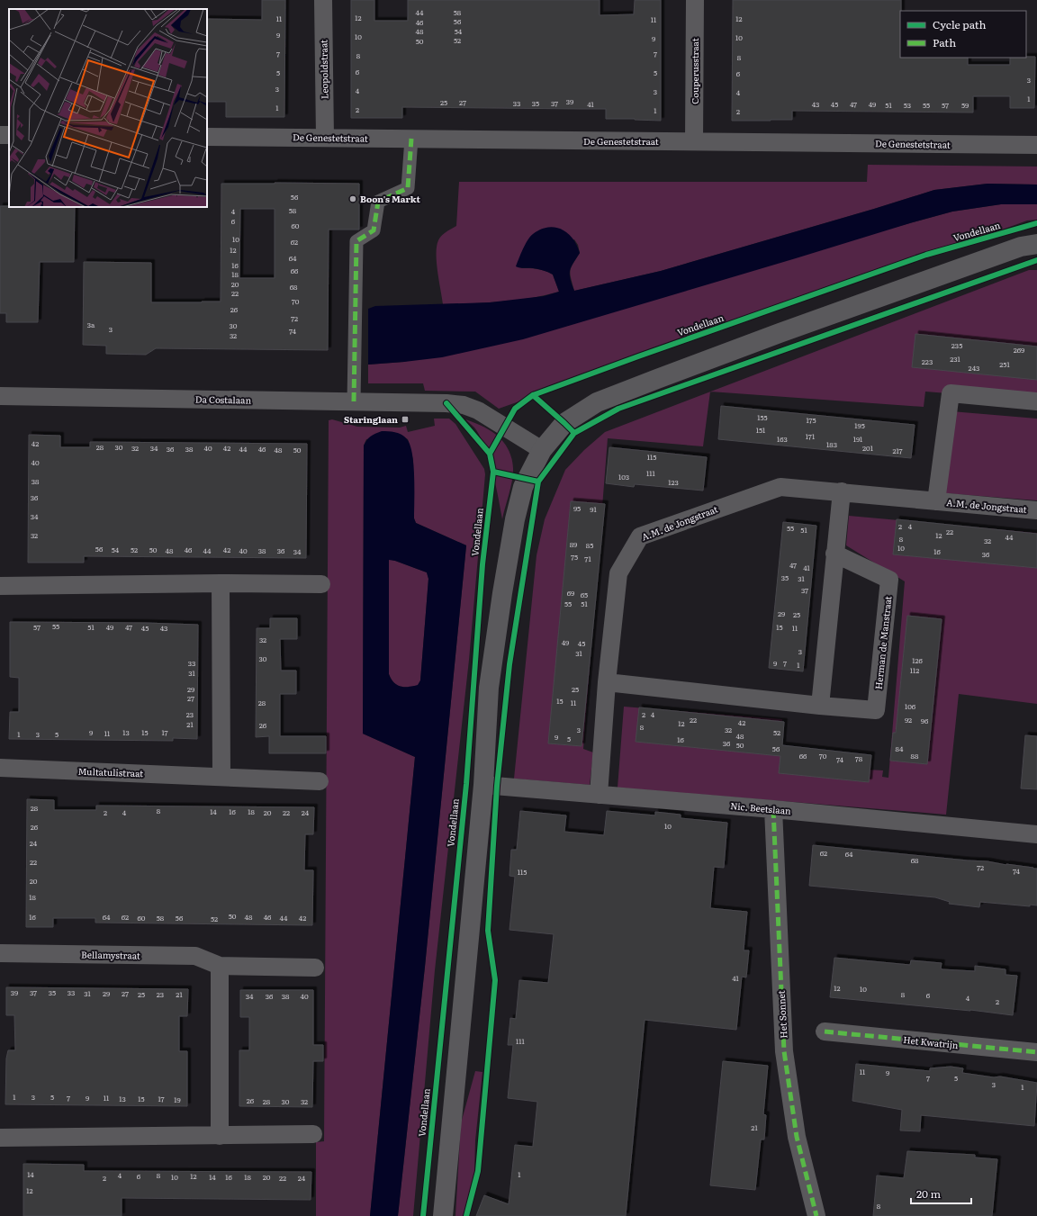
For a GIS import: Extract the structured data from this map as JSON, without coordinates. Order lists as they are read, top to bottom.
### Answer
{
  "streets": {
    "street": [
      "Leopoldstraat",
      "Couperusstraat",
      "De Genestetstraat",
      "Da Costalaan",
      "A.M. de Jongstraat",
      "Herman de Manstraat",
      "Multatulistraat",
      "Nic. Beetslaan",
      "Bellamystraat",
      "Het Sonnet",
      "Het Kwatrijn"
    ],
    "cycle path": ["Vondellaan"]
  },
  "crossings": [
    ["Leopoldstraat", "De Genestetstraat"],
    ["Couperusstraat", "De Genestetstraat"],
    ["A.M. de Jongstraat", "Herman de Manstraat"],
    ["A.M. de Jongstraat", "Nic. Beetslaan"],
    ["Nic. Beetslaan", "Het Sonnet"]
  ],
  "places": {
    "other": ["Boon's Markt"],
    "transit": ["Staringlaan"]
  },
  "house_numbers": [
    "44",
    "58",
    "12",
    "11",
    "12",
    "11",
    "56",
    "46",
    "48",
    "54",
    "9",
    "10",
    "10",
    "9",
    "52",
    "50",
    "7",
    "7",
    "8",
    "8",
    "6",
    "5",
    "5",
    "6",
    "3",
    "3",
    "4",
    "3",
    "4",
    "1",
    "39",
    "25",
    "27",
    "33",
    "35",
    "37",
    "41",
    "43",
    "45",
    "47",
    "49",
    "51",
    "53",
    "55",
    "57",
    "59",
    "1",
    "2",
    "1",
    "2",
    "56",
    "58",
    "4",
    "6",
    "60",
    "10",
    "62",
    "12",
    "64",
    "16",
    "66",
    "18",
    "20",
    "68",
    "22",
    "70",
    "26",
    "72",
    "3a",
    "30",
    "3",
    "74",
    "32",
    "235",
    "269",
    "231",
    "223",
    "251",
    "243",
    "155",
    "175",
    "195",
    "151",
    "171",
    "163",
    "191",
    "42",
    "183",
    "28",
    "30",
    "32",
    "34",
    "40",
    "42",
    "201",
    "36",
    "38",
    "44",
    "46",
    "48",
    "50",
    "217",
    "115",
    "40",
    "111",
    "103",
    "38",
    "123",
    "36",
    "95",
    "91",
    "34",
    "2",
    "4",
    "55",
    "51",
    "22",
    "32",
    "12",
    "44",
    "8",
    "32",
    "89",
    "85",
    "10",
    "56",
    "54",
    "52",
    "50",
    "46",
    "42",
    "48",
    "44",
    "40",
    "38",
    "36",
    "34",
    "16",
    "36",
    "75",
    "71",
    "47",
    "41",
    "35",
    "31",
    "37",
    "69",
    "65",
    "55",
    "51",
    "29",
    "25",
    "55",
    "57",
    "51",
    "49",
    "47",
    "15",
    "45",
    "43",
    "11",
    "32",
    "49",
    "45",
    "3",
    "31",
    "30",
    "126",
    "33",
    "9",
    "7",
    "1",
    "112",
    "31",
    "29",
    "25",
    "27",
    "15",
    "28",
    "11",
    "106",
    "23",
    "2",
    "4",
    "22",
    "92",
    "96",
    "42",
    "12",
    "21",
    "26",
    "8",
    "3",
    "32",
    "9",
    "13",
    "15",
    "17",
    "52",
    "11",
    "1",
    "3",
    "5",
    "48",
    "9",
    "5",
    "16",
    "36",
    "50",
    "56",
    "84",
    "66",
    "70",
    "88",
    "78",
    "74",
    "28",
    "8",
    "14",
    "16",
    "18",
    "2",
    "4",
    "20",
    "22",
    "24",
    "10",
    "26",
    "24",
    "62",
    "64",
    "68",
    "22",
    "72",
    "74",
    "115",
    "20",
    "18",
    "50",
    "16",
    "64",
    "62",
    "48",
    "46",
    "60",
    "58",
    "56",
    "44",
    "42",
    "52",
    "41",
    "12",
    "10",
    "39",
    "37",
    "35",
    "33",
    "31",
    "29",
    "27",
    "25",
    "23",
    "21",
    "8",
    "6",
    "34",
    "36",
    "38",
    "40",
    "4",
    "2",
    "111",
    "11",
    "9",
    "7",
    "5",
    "3",
    "1",
    "1",
    "3",
    "5",
    "7",
    "9",
    "11",
    "13",
    "15",
    "17",
    "19",
    "26",
    "28",
    "30",
    "32",
    "21",
    "14",
    "1",
    "4",
    "8",
    "6",
    "12",
    "10",
    "14",
    "16",
    "18",
    "20",
    "2",
    "22",
    "24",
    "12",
    "8"
  ],
  "legend": ["Cycle path", "Path"],
  "scale_bar": "20 m"
}
